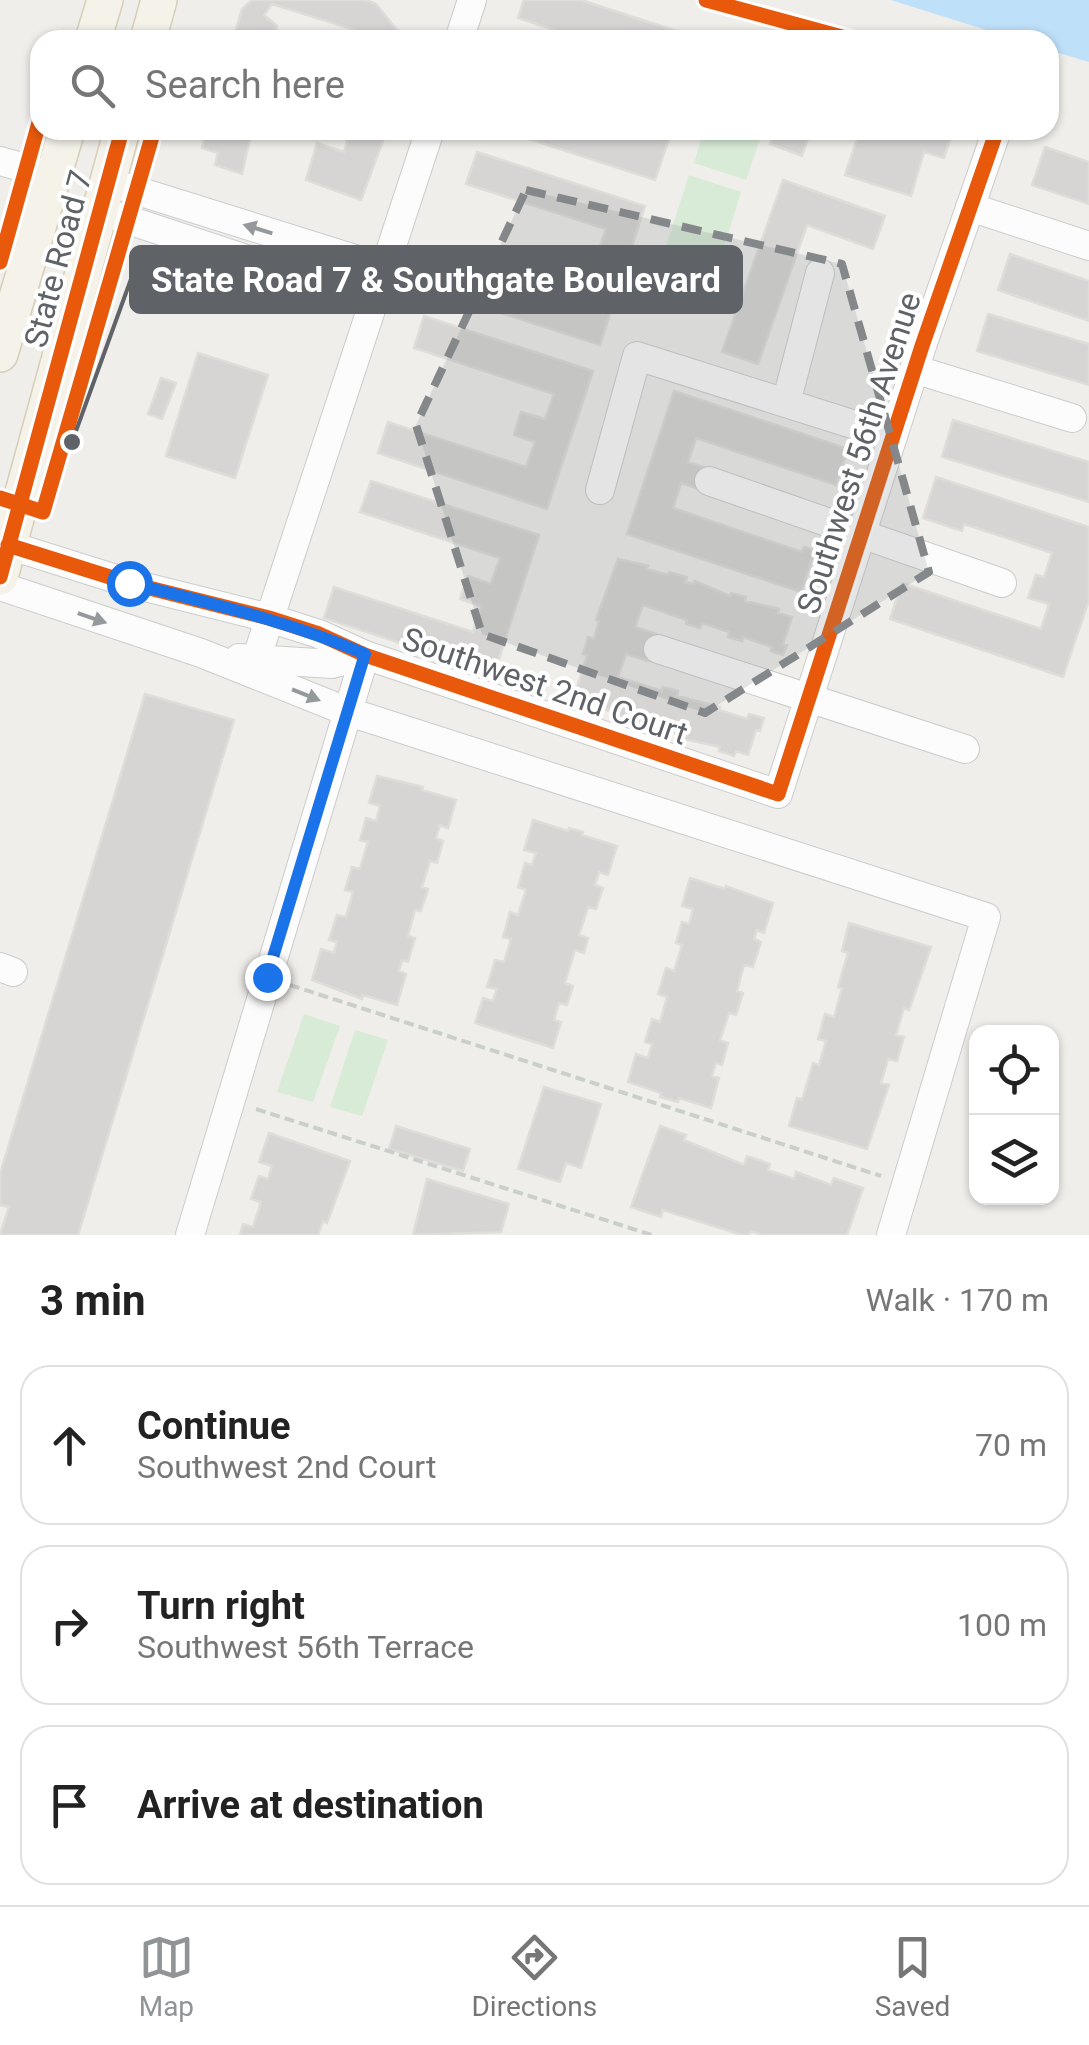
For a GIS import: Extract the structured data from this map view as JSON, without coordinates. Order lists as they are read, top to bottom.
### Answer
{
  "streets": {
    "main road": ["State Road 7"],
    "street": ["Southwest 56th Avenue", "Southwest 2nd Court"]
  },
  "crossings": [
    ["State Road 7", "Southwest 2nd Court"],
    ["Southwest 56th Avenue", "Southwest 2nd Court"]
  ],
  "places": ["State Road 7 & Southgate Boulevard"],
  "page": {
    "search": "Search here",
    "heading": ["3 min", "Walk · 170 m"],
    "list": [
      ["Continue", "Southwest 2nd Court", "70 m"],
      ["Turn right", "Southwest 56th Terrace", "100 m"],
      "Arrive at destination"
    ],
    "nav": ["Map", "Directions", "Saved"]
  }
}
